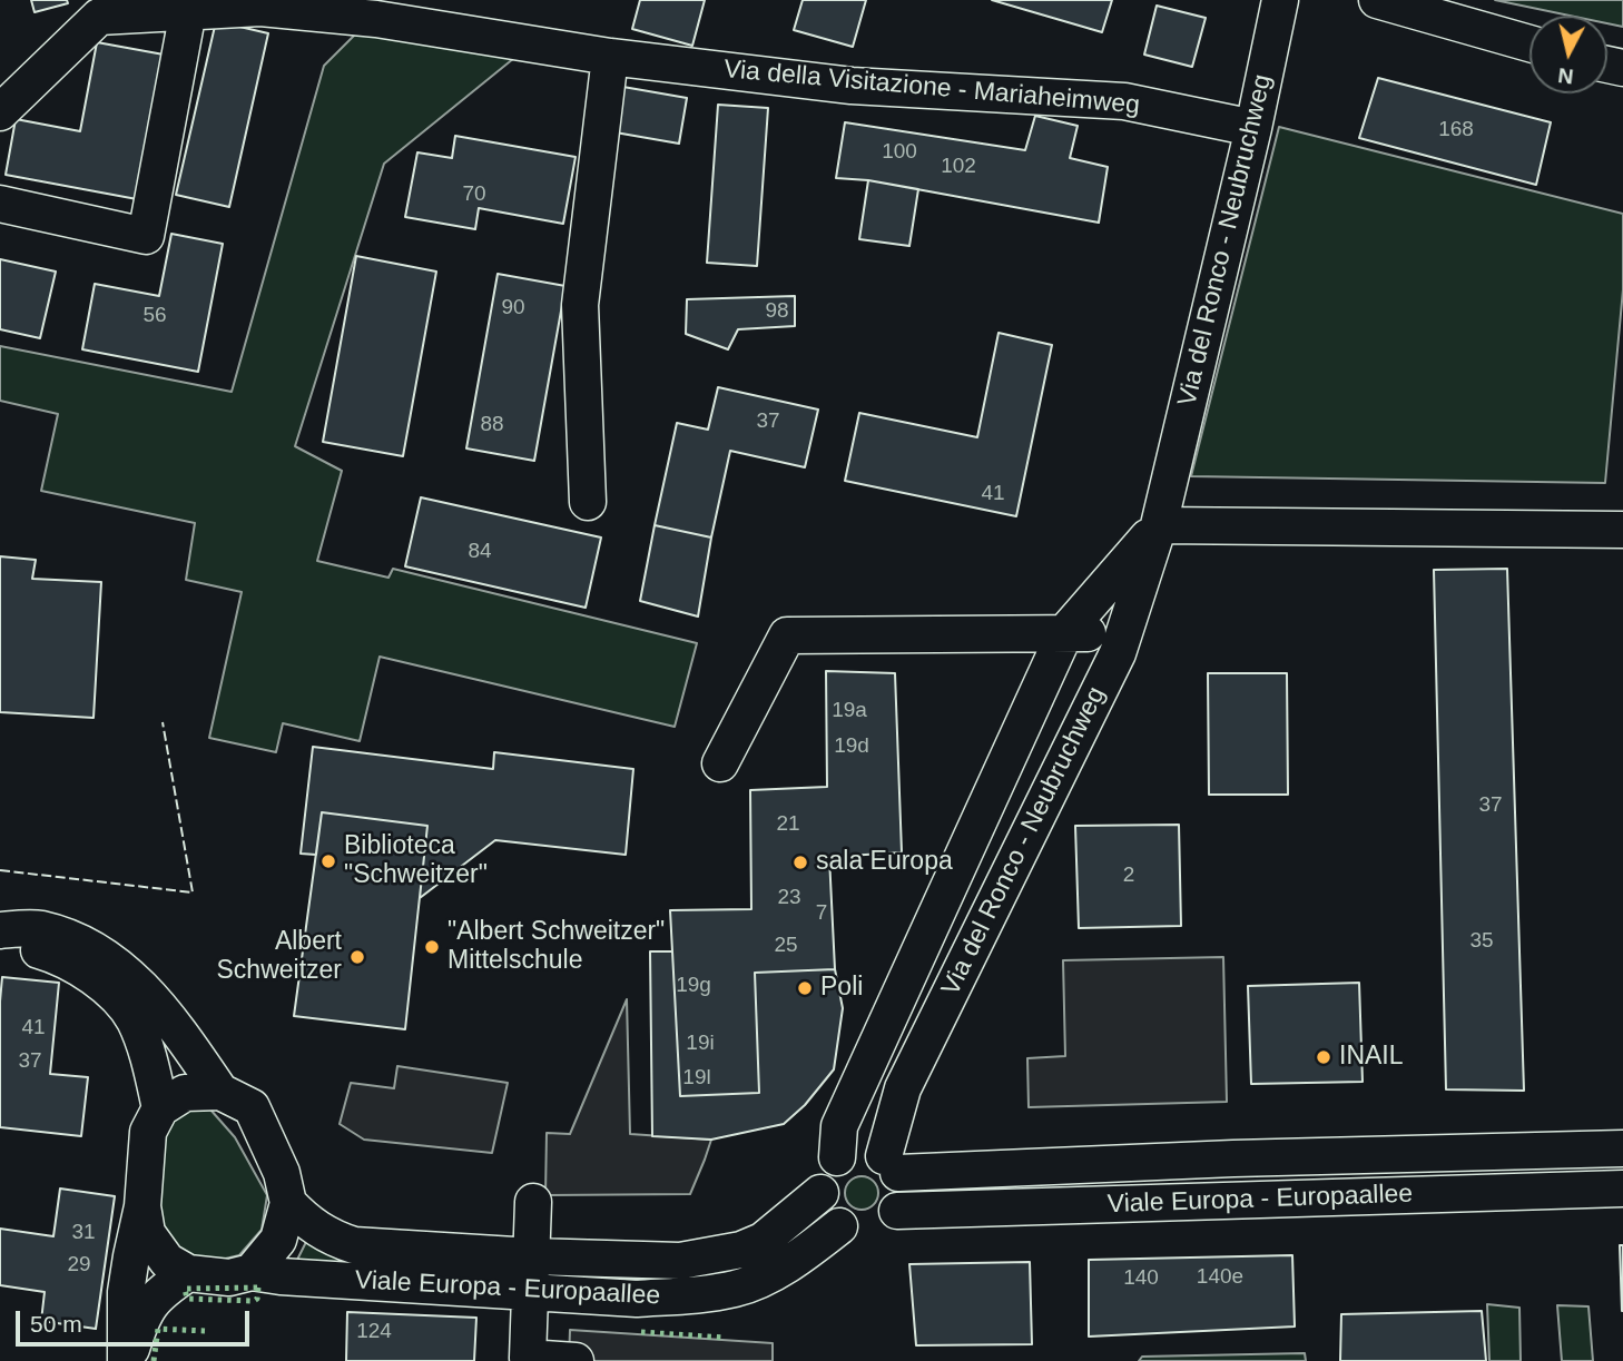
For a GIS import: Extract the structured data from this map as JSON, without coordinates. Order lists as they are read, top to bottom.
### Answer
{
  "streets": {
    "street": ["Via della Visitazione - Mariaheimweg", "Via del Ronco - Neubruchweg", "Viale Europa - Europaallee"]
  },
  "crossings": [
    ["Via della Visitazione - Mariaheimweg", "Via del Ronco - Neubruchweg"],
    ["Via del Ronco - Neubruchweg", "Viale Europa - Europaallee"]
  ],
  "places": [
    "Biblioteca \"Schweitzer\"",
    "sala Europa",
    "\"Albert Schweitzer\" Mittelschule",
    "Albert Schweitzer",
    "Poli",
    "INAIL"
  ],
  "house_numbers": [
    "168",
    "100",
    "102",
    "70",
    "90",
    "98",
    "56",
    "37",
    "88",
    "41",
    "84",
    "19a",
    "19d",
    "37",
    "21",
    "2",
    "23",
    "7",
    "35",
    "25",
    "19g",
    "41",
    "19i",
    "37",
    "19l",
    "31",
    "29",
    "140e",
    "140",
    "124"
  ],
  "scale_bar": "50 m",
  "north": "bottom"
}
